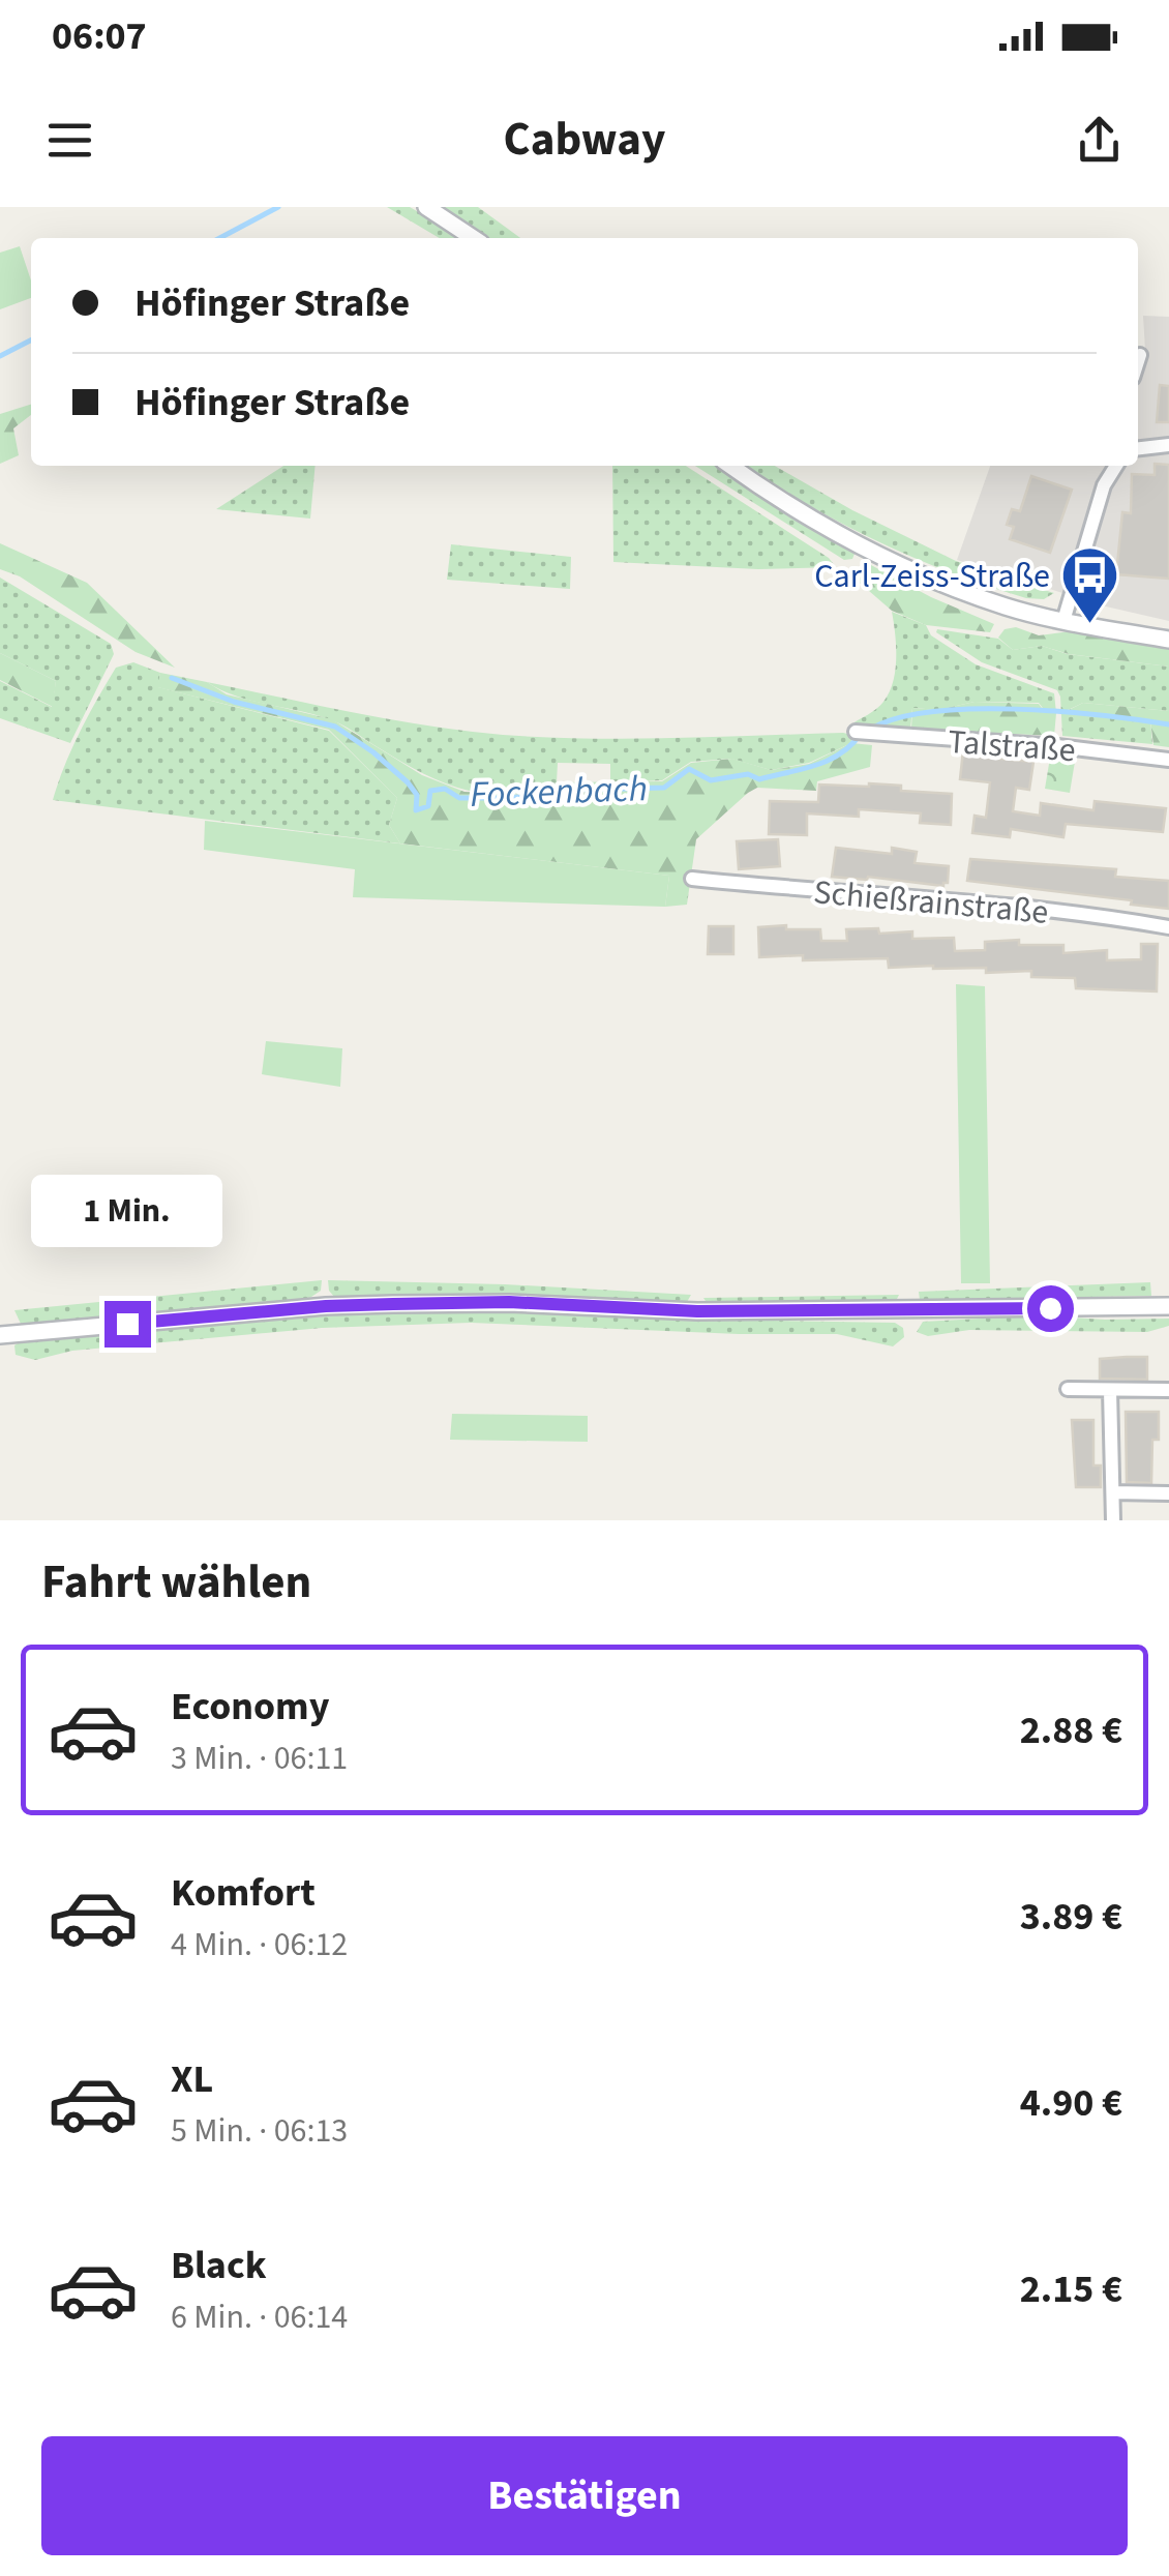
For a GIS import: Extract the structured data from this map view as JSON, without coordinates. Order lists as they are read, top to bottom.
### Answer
{
  "streets": {
    "street": ["Talstraße", "Schießrainstraße"]
  },
  "water": ["Fockenbach"],
  "places": {
    "bus stop": ["Carl-Zeiss-Straße"]
  },
  "page": {
    "status": "06:07",
    "header": "Cabway",
    "banner": ["Höfinger Straße", "Höfinger Straße"],
    "bubble": "1 Min.",
    "heading": "Fahrt wählen",
    "list": [
      {
        "name": "Economy",
        "note": "3 Min. · 06:11",
        "value": "2.88 €"
      },
      {
        "name": "Komfort",
        "note": "4 Min. · 06:12",
        "value": "3.89 €"
      },
      {
        "name": "XL",
        "note": "5 Min. · 06:13",
        "value": "4.90 €"
      },
      {
        "name": "Black",
        "note": "6 Min. · 06:14",
        "value": "2.15 €"
      }
    ],
    "buttons": "Bestätigen"
  }
}
